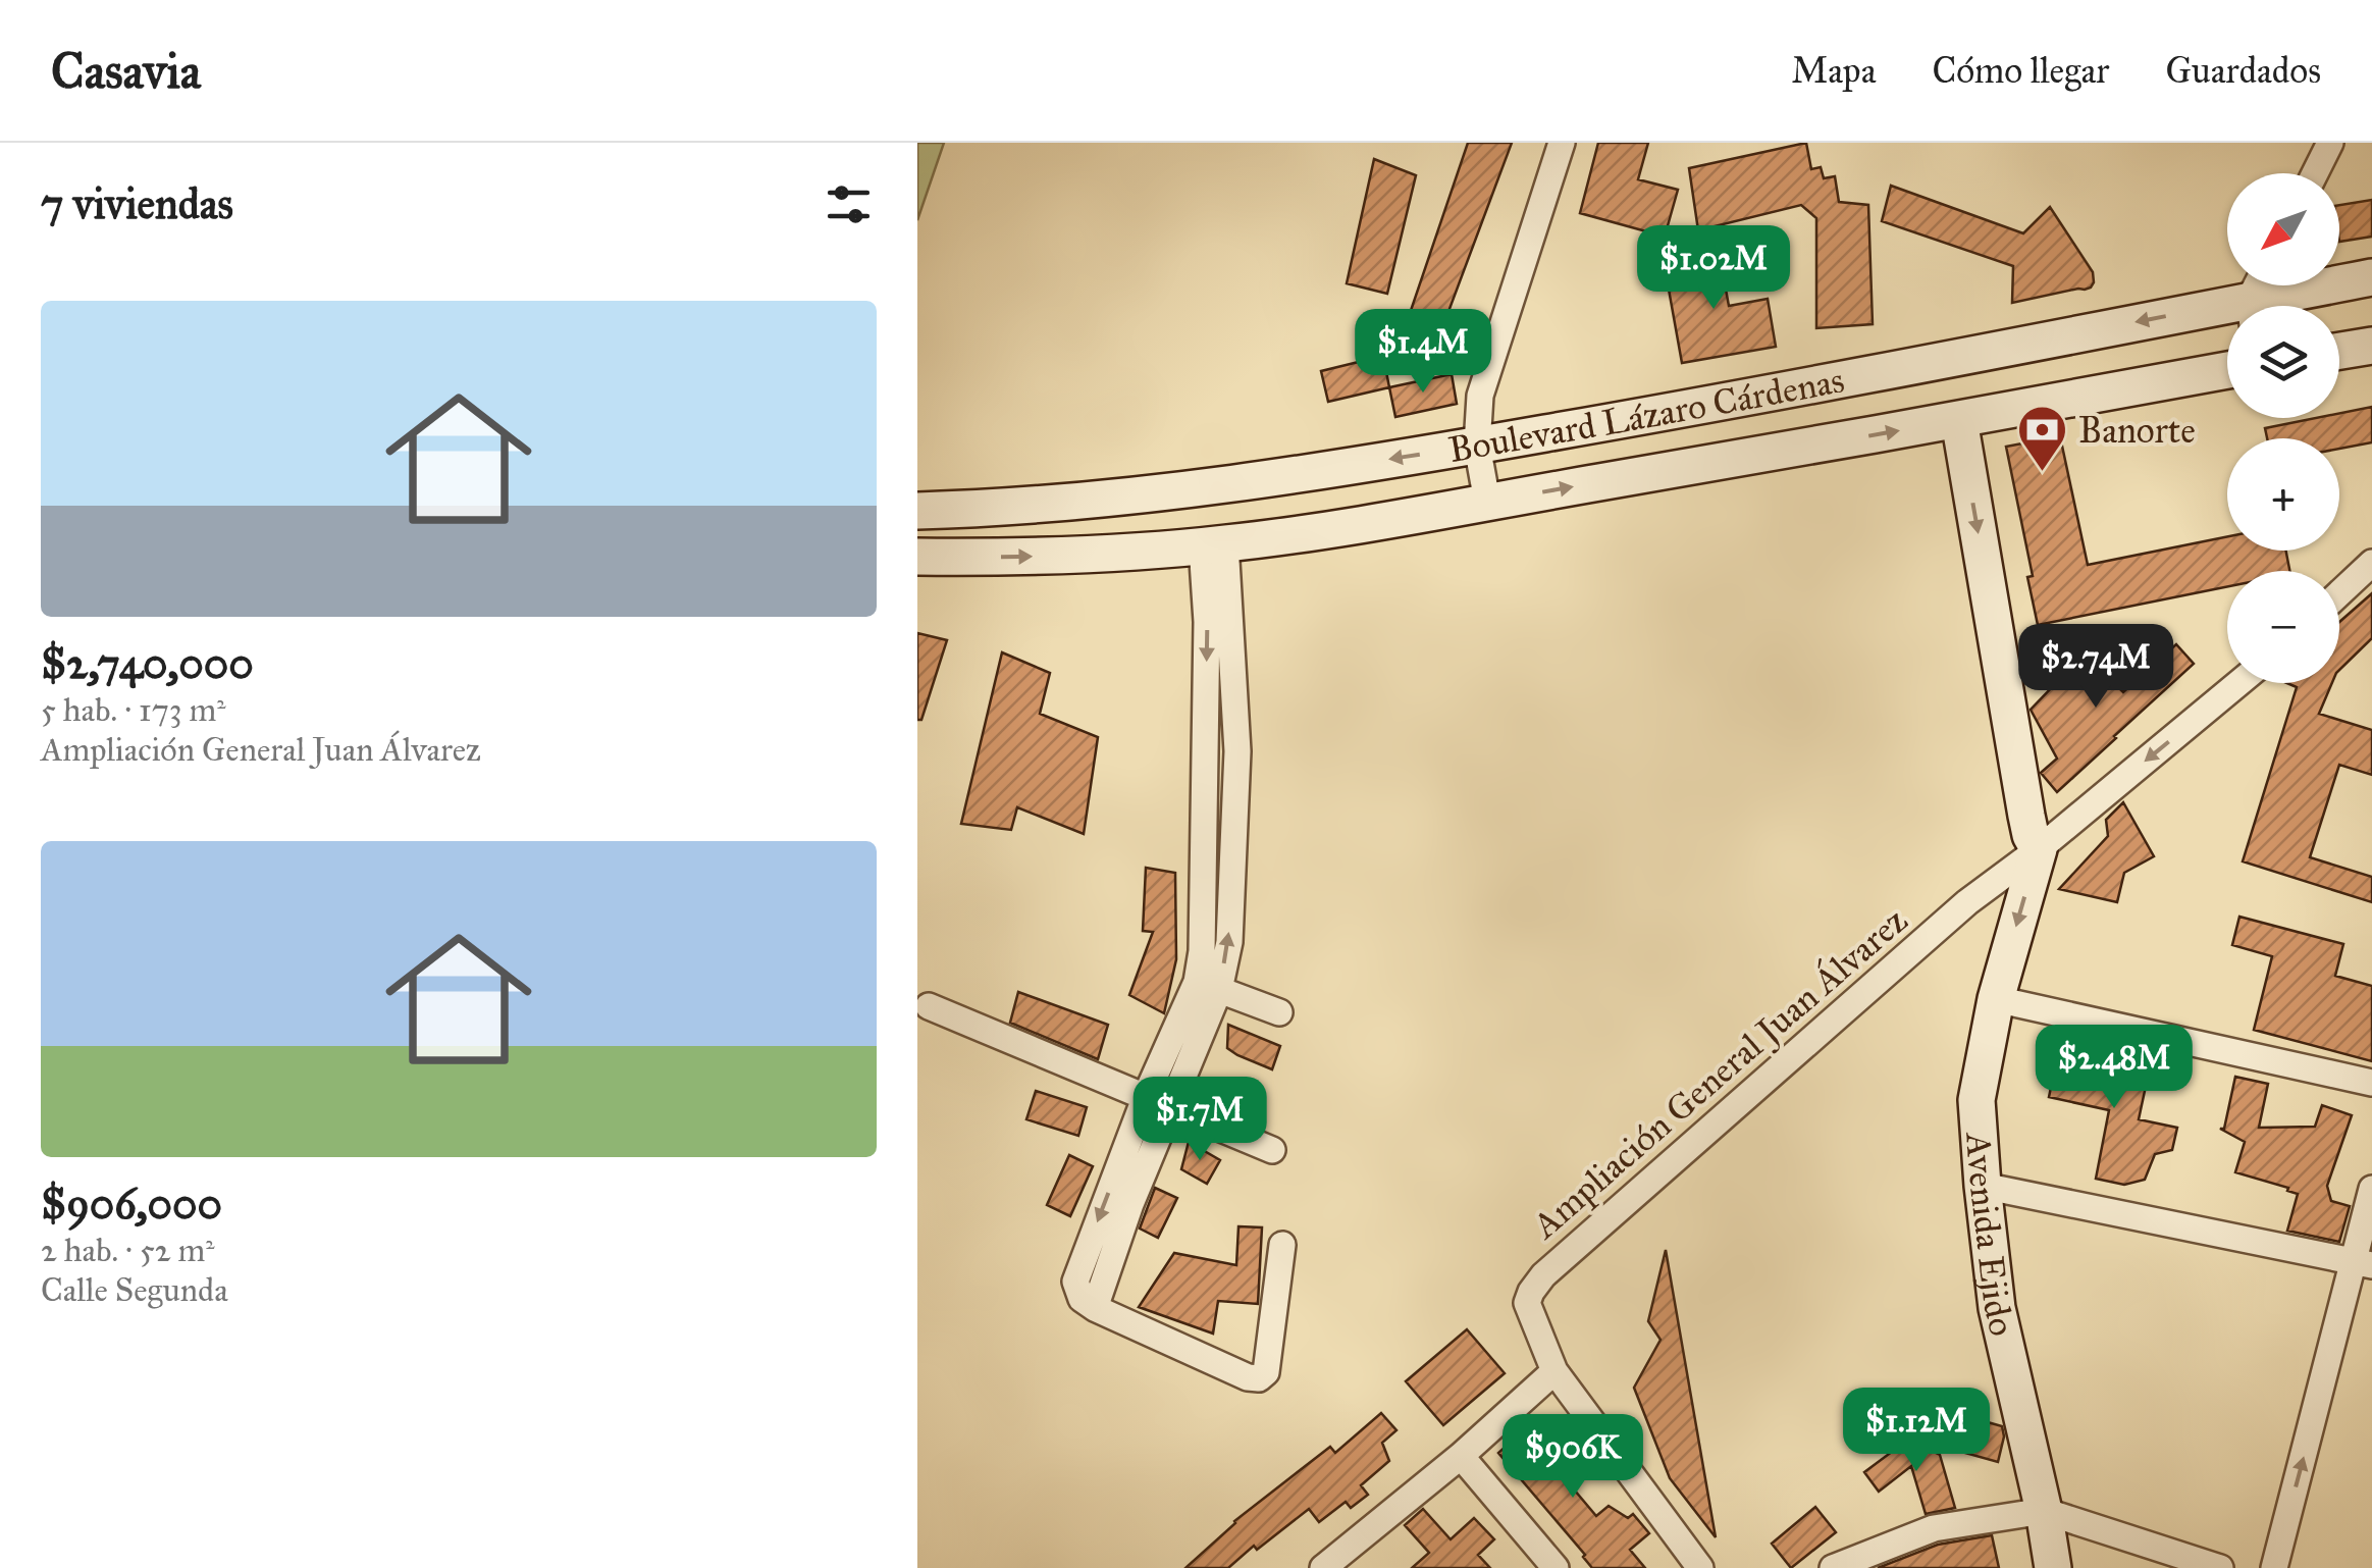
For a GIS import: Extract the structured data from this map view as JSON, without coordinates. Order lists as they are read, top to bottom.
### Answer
{
  "streets": {
    "main road": ["Boulevard Lázaro Cárdenas", "Avenida Ejido"],
    "street": ["Ampliación General Juan Álvarez"]
  },
  "crossings": [
    ["Ampliación General Juan Álvarez", "Avenida Ejido"]
  ],
  "places": {
    "bank": ["Banorte"]
  },
  "north": "bottom left",
  "page": {
    "header": "Casavia",
    "nav": ["Mapa", "Cómo llegar", "Guardados"],
    "heading": "7 viviendas",
    "map_buttons": ["+", "−"],
    "price": [
      "$1.02M",
      "$1.4M",
      "$2.74M",
      "$2.48M",
      "$1.7M",
      "$1.12M",
      "$906K"
    ],
    "list": [
      {
        "name": "$2,740,000",
        "note": "5 hab. · 173 m² · Ampliación General Juan Álvarez"
      },
      {
        "name": "$906,000",
        "note": "2 hab. · 52 m² · Calle Segunda"
      }
    ]
  }
}
